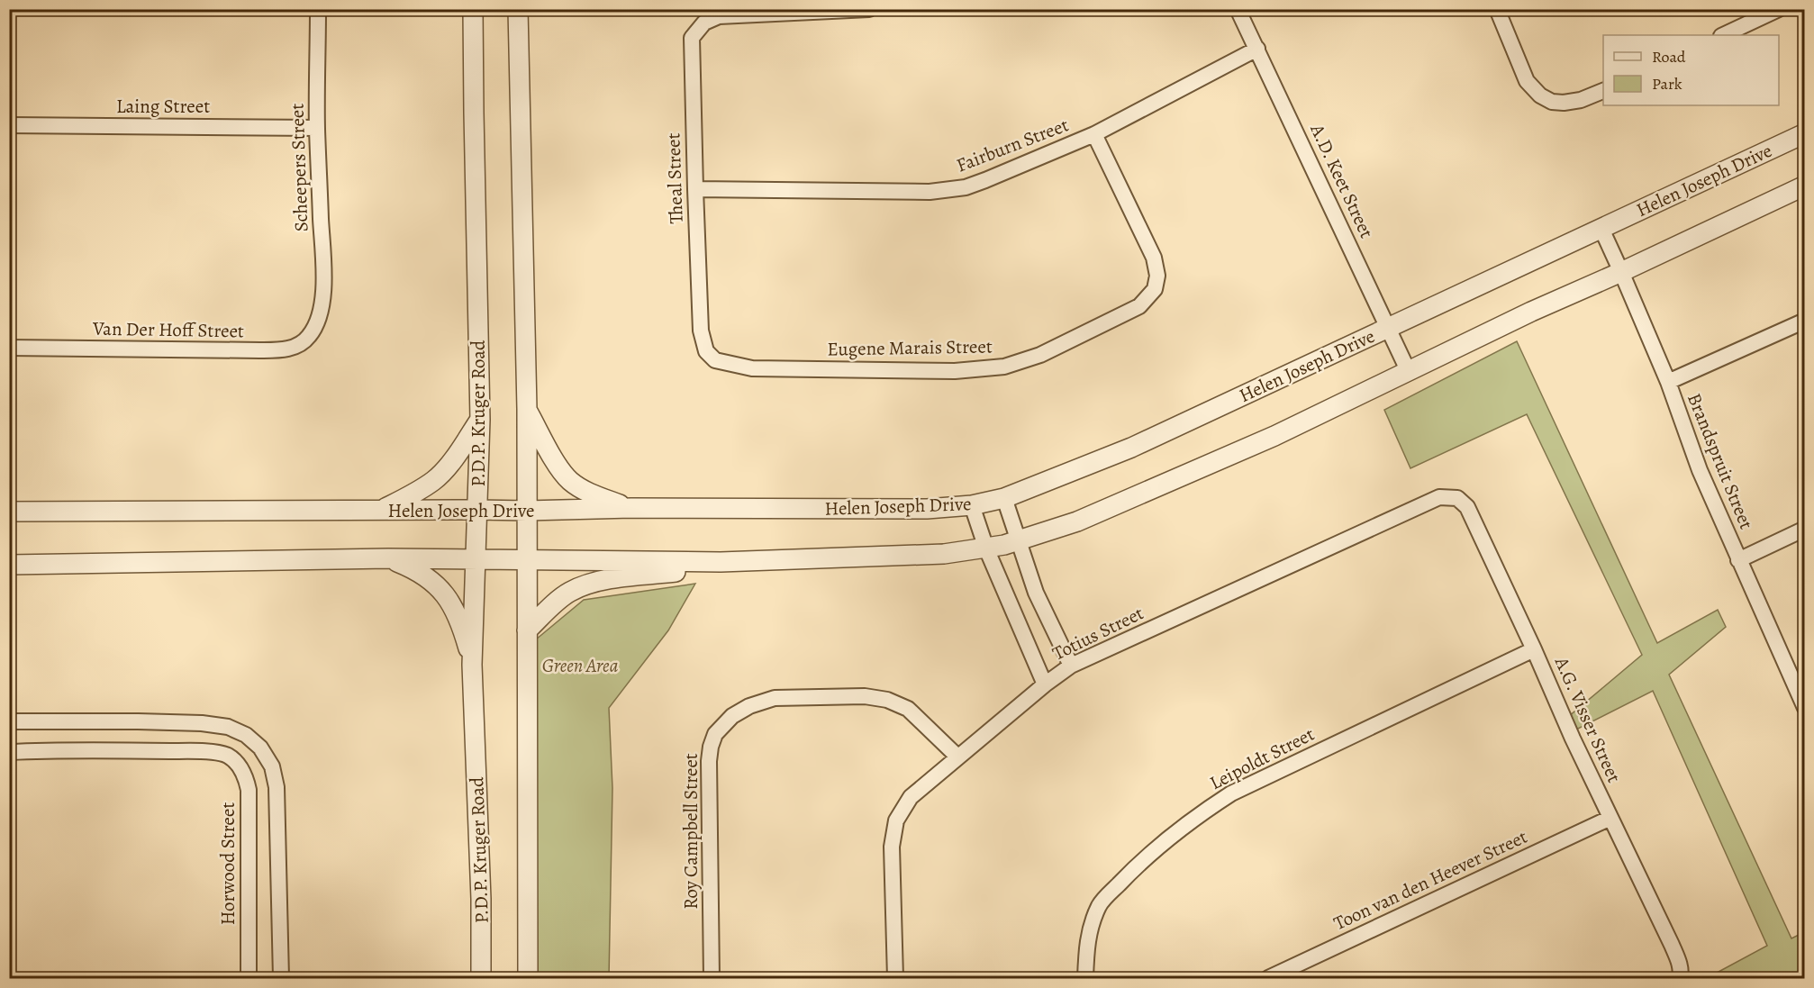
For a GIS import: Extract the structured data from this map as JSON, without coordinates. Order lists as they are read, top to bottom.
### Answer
{
  "streets": {
    "street": [
      "Laing Street",
      "Fairburn Street",
      "Scheepers Street",
      "Theal Street",
      "Helen Joseph Drive",
      "A.D. Keet Street",
      "Van Der Hoff Street",
      "Eugene Marais Street",
      "P.D.P. Kruger Road",
      "Brandspruit Street",
      "Totius Street",
      "A.G. Visser Street",
      "Leipoldt Street",
      "Roy Campbell Street",
      "Horwood Street",
      "Toon van den Heever Street"
    ]
  },
  "crossings": [
    ["Laing Street", "Scheepers Street"],
    ["Fairburn Street", "Theal Street"],
    ["Fairburn Street", "A.D. Keet Street"],
    ["Fairburn Street", "Eugene Marais Street"],
    ["Scheepers Street", "Van Der Hoff Street"],
    ["Theal Street", "Eugene Marais Street"],
    ["Helen Joseph Drive", "A.D. Keet Street"],
    ["Helen Joseph Drive", "P.D.P. Kruger Road"],
    ["Helen Joseph Drive", "Brandspruit Street"],
    ["Totius Street", "A.G. Visser Street"],
    ["Totius Street", "Roy Campbell Street"],
    ["A.G. Visser Street", "Leipoldt Street"],
    ["A.G. Visser Street", "Toon van den Heever Street"]
  ],
  "parks": ["Green Area"],
  "legend": ["Road", "Park"]
}
